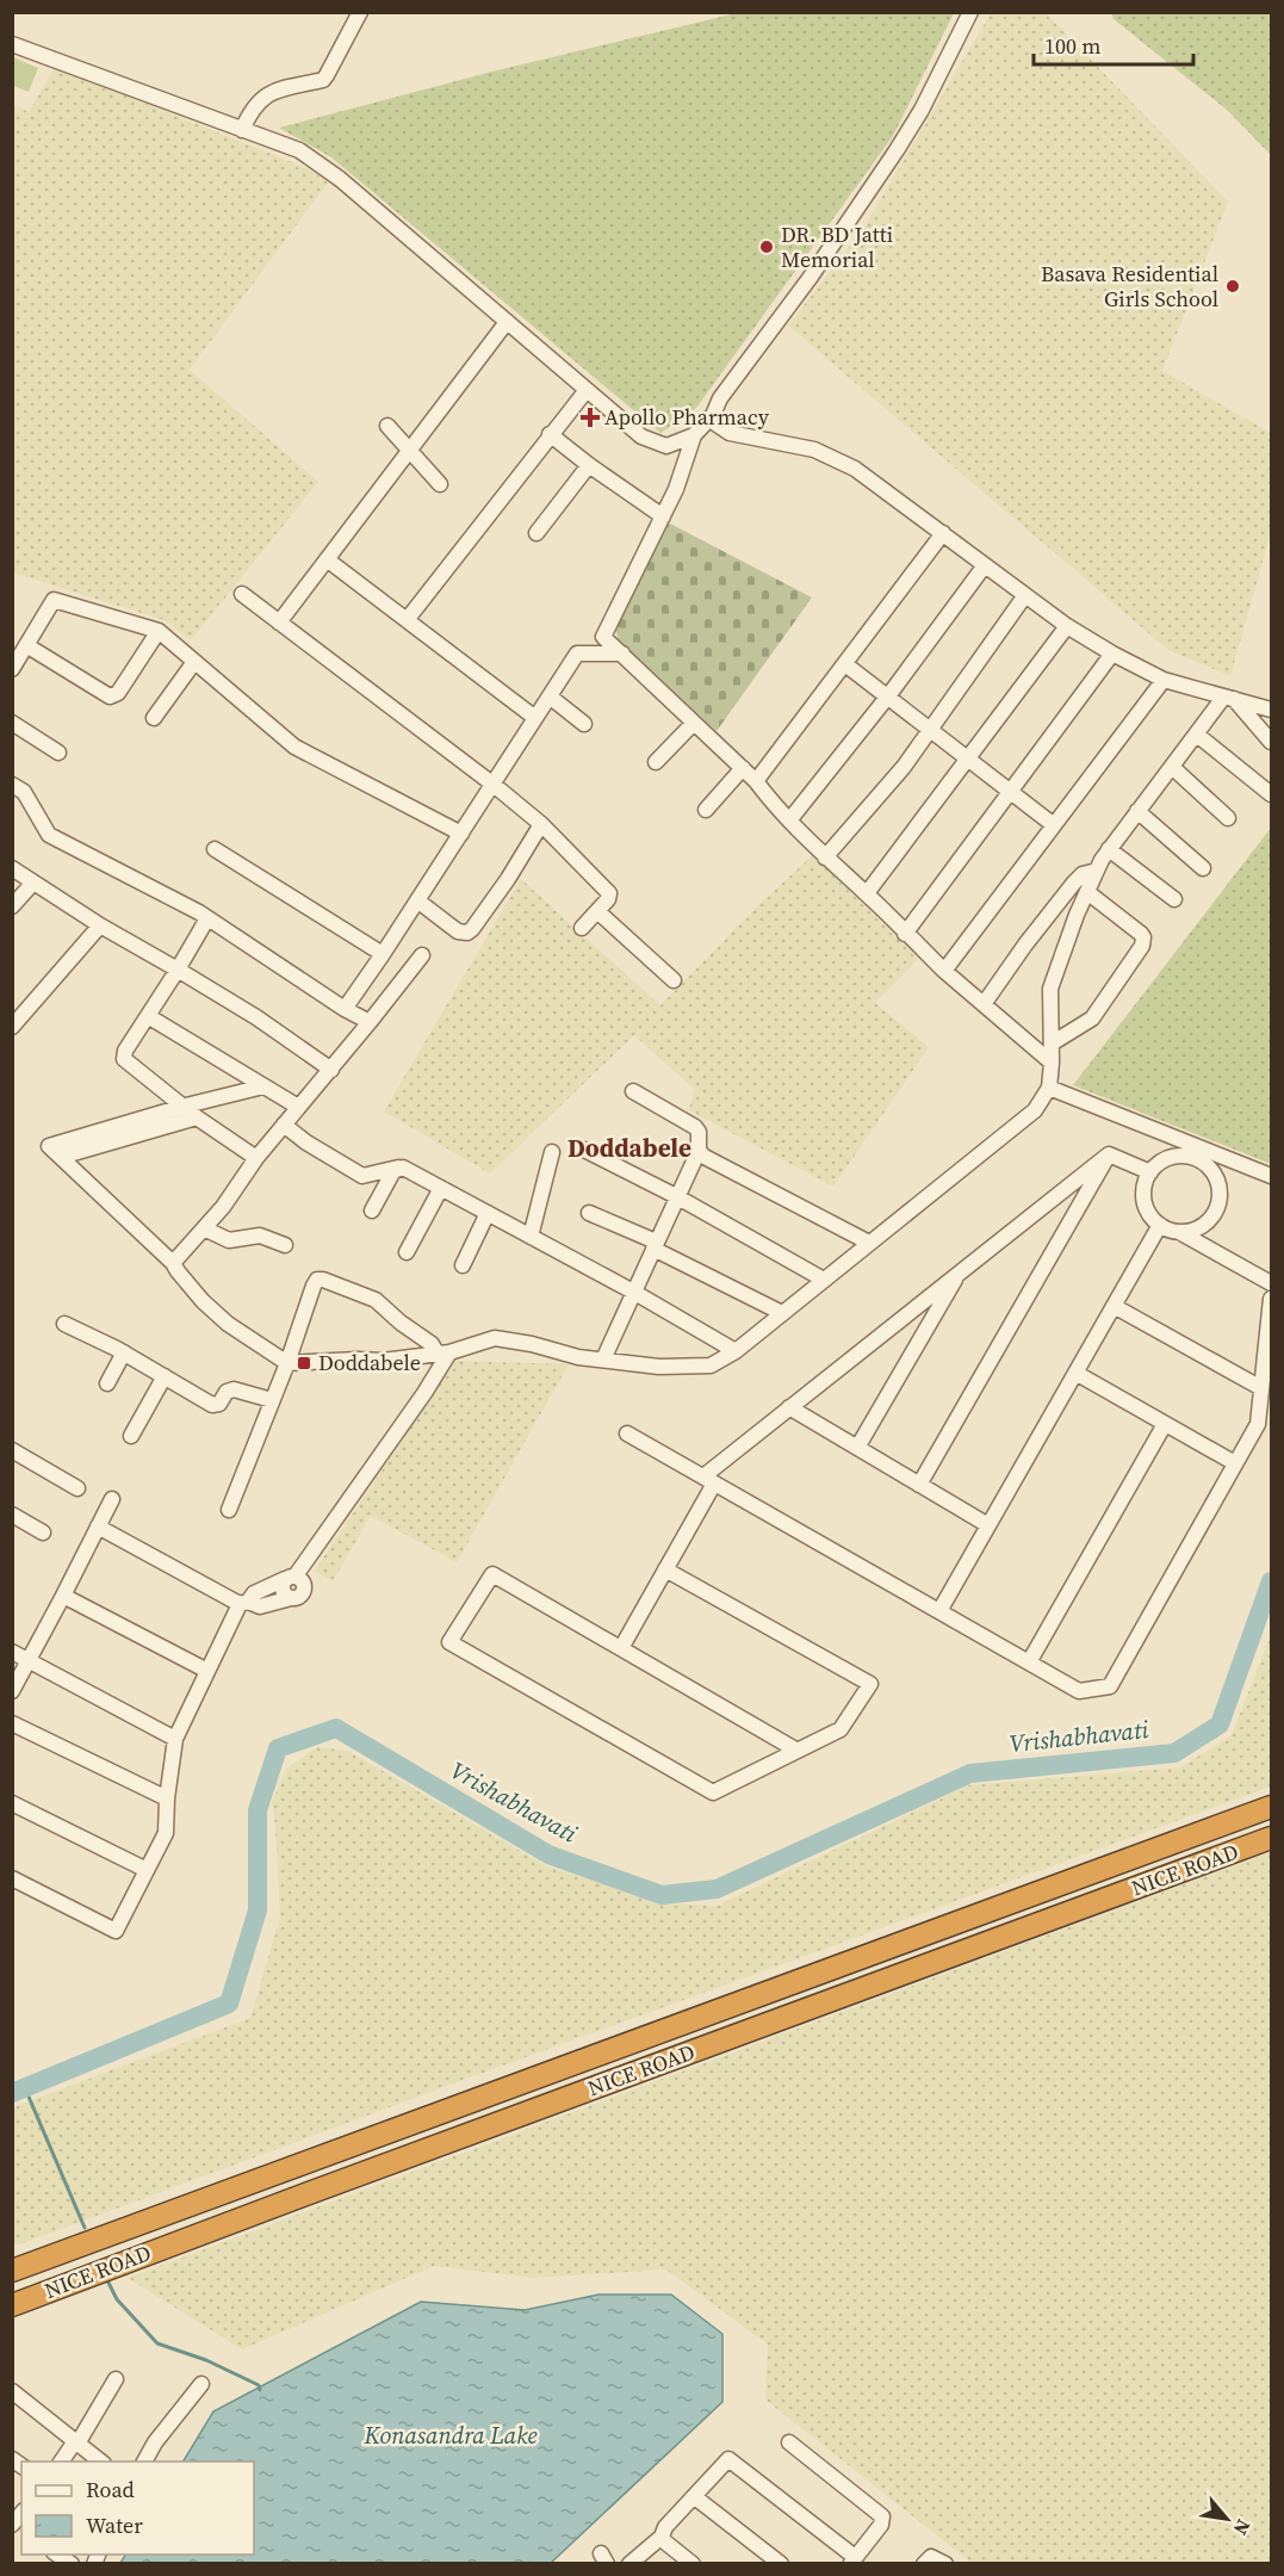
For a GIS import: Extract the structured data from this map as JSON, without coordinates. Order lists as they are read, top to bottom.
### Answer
{
  "streets": {
    "highway": ["NICE ROAD"]
  },
  "districts": ["Doddabele"],
  "water": ["Vrishabhavati", "Konasandra Lake"],
  "places": {
    "other": ["DR. BD Jatti Memorial", "Basava Residential Girls School"],
    "health": ["Apollo Pharmacy"],
    "transit": ["Doddabele"]
  },
  "legend": ["Road", "Water"],
  "scale_bar": "100 m",
  "north": "bottom right"
}
